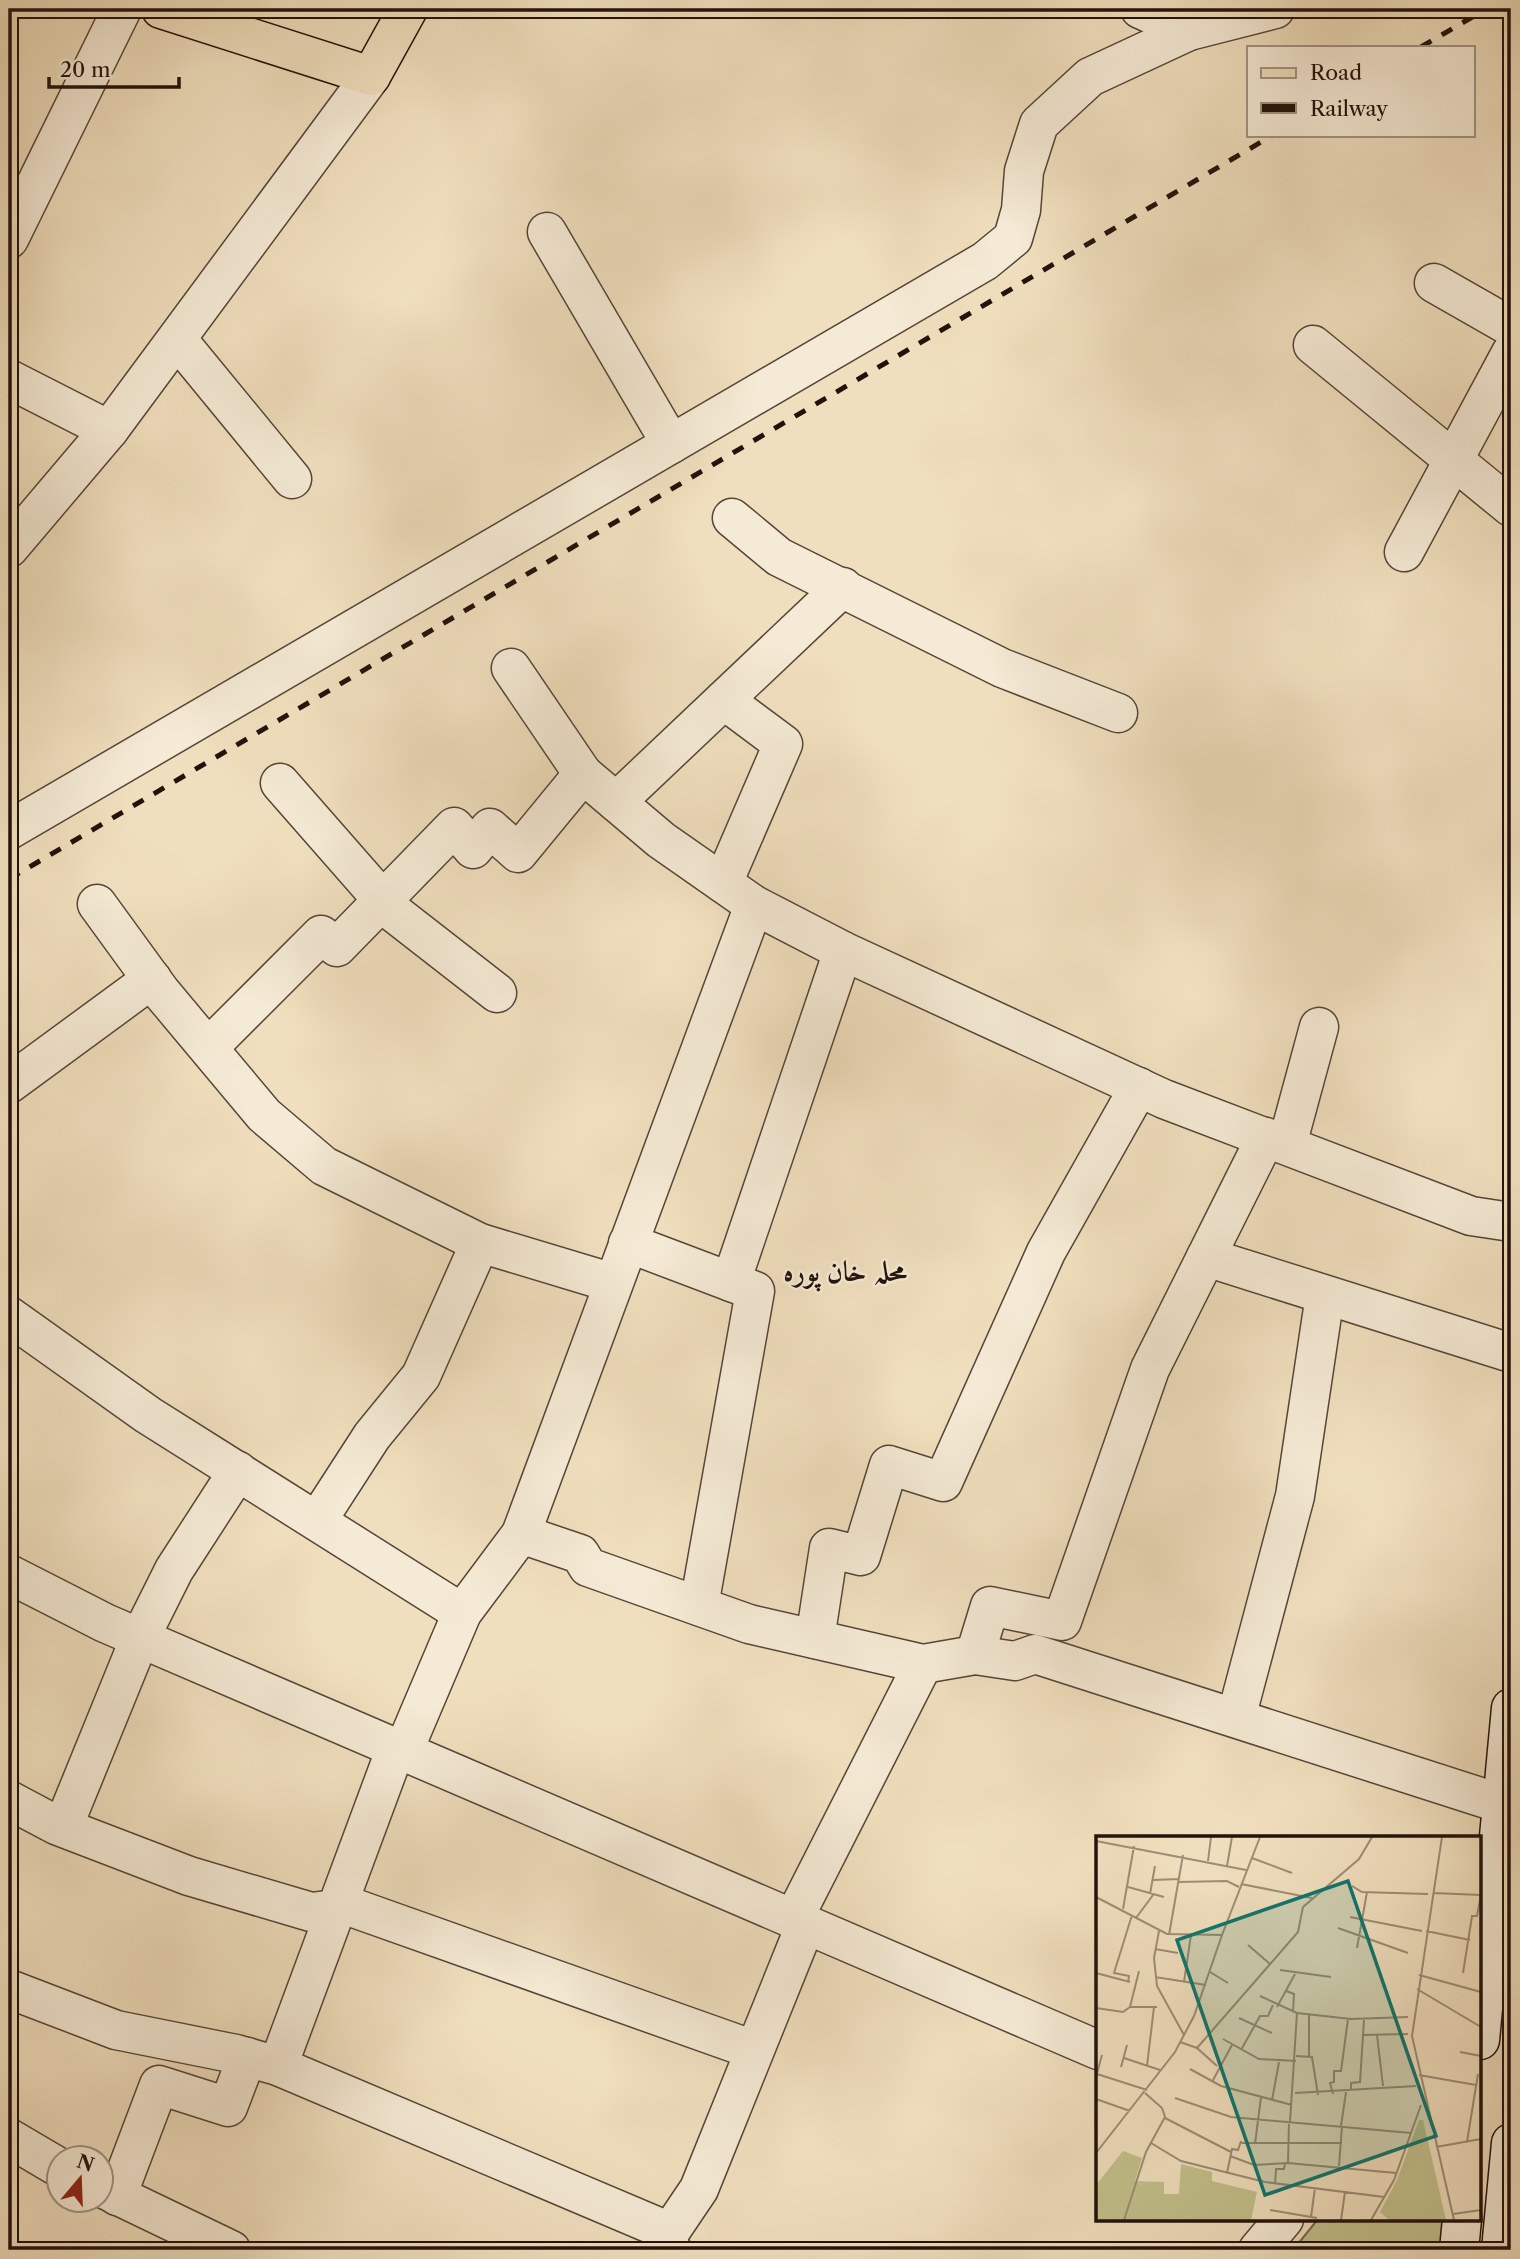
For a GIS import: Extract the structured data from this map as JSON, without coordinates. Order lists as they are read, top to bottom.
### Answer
{
  "districts": ["محلہ خان پورہ"],
  "legend": ["Road", "Railway"],
  "scale_bar": "20 m",
  "north": "top"
}
